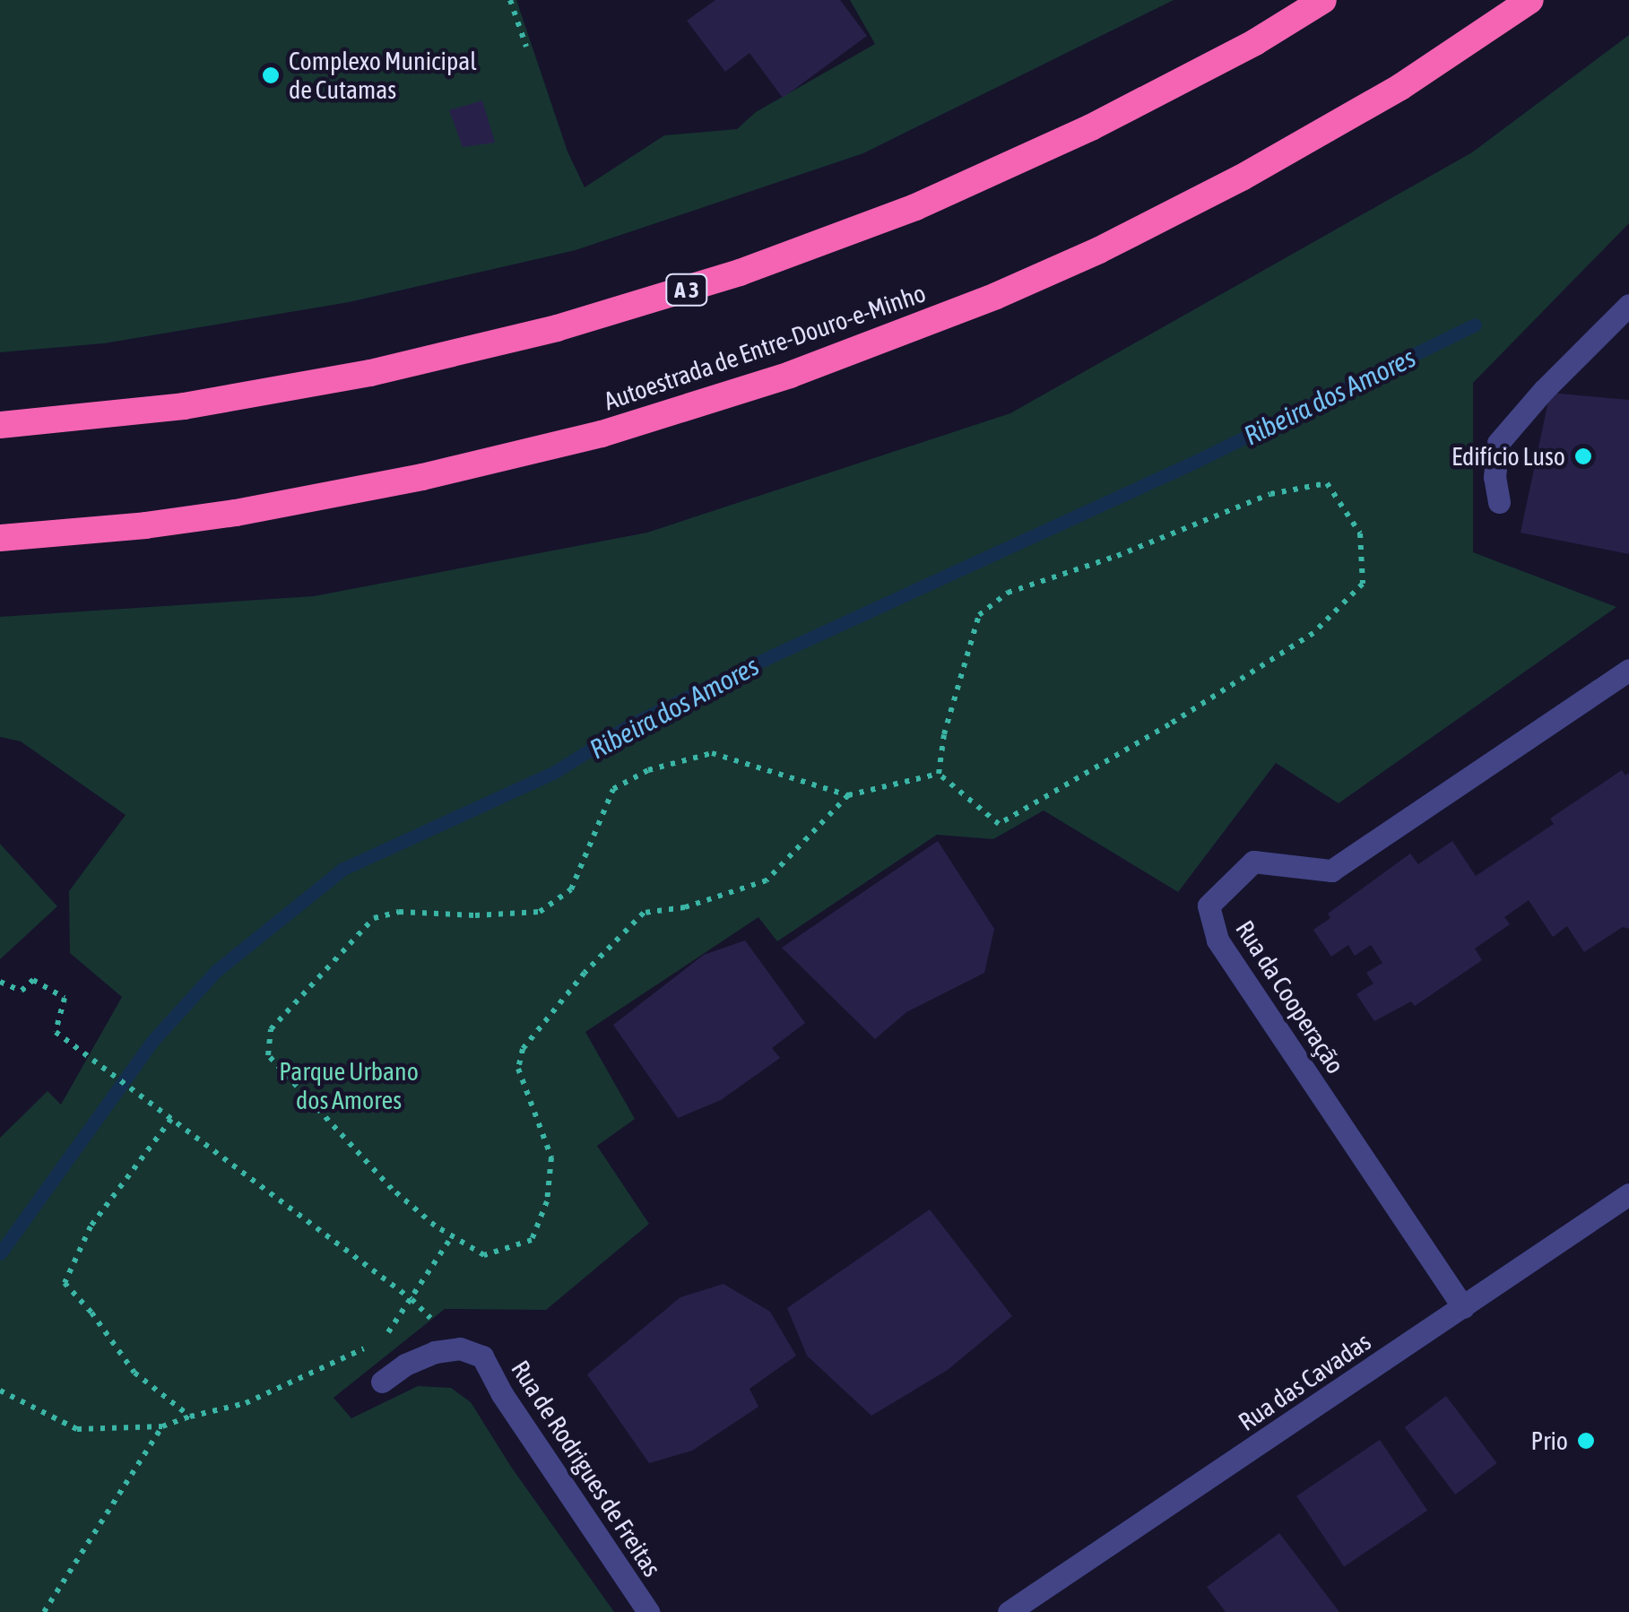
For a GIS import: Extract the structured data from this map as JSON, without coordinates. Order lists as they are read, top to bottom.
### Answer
{
  "streets": {
    "highway": ["A 3", "Autoestrada de Entre-Douro-e-Minho"],
    "street": ["Rua da Cooperação", "Rua das Cavadas", "Rua de Rodrigues de Freitas"]
  },
  "crossings": [
    ["Rua da Cooperação", "Rua das Cavadas"]
  ],
  "water": ["Ribeira dos Amores"],
  "parks": ["Parque Urbano dos Amores"],
  "places": ["Complexo Municipal de Cutamas", "Edifício Luso", "Prio"]
}
